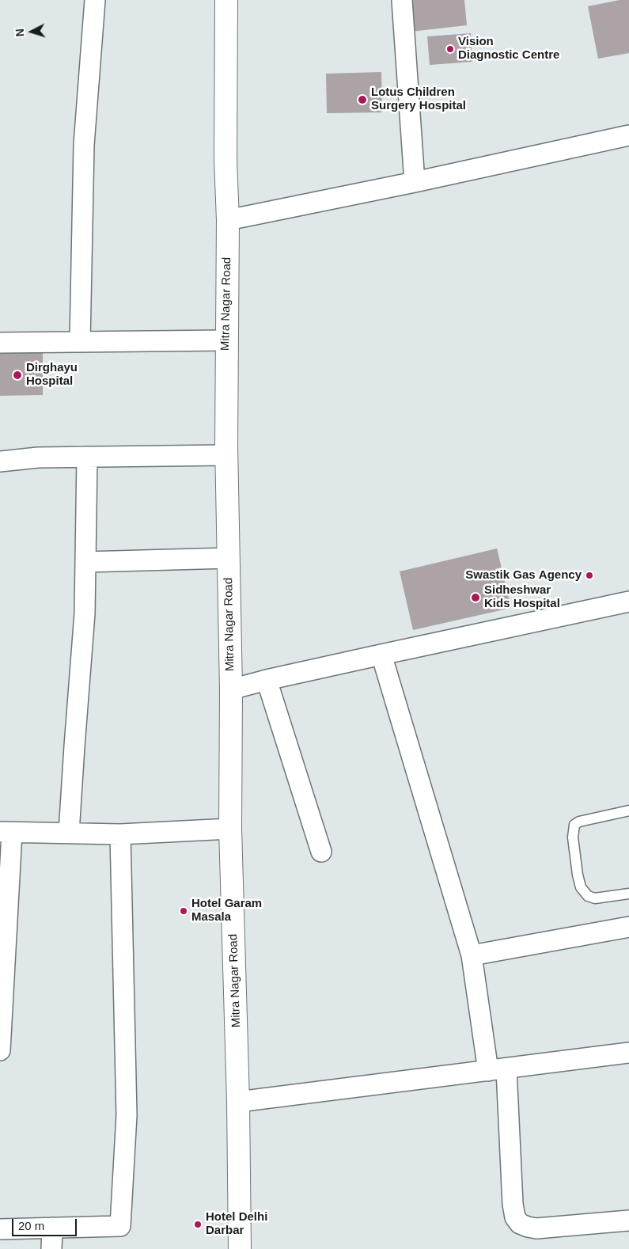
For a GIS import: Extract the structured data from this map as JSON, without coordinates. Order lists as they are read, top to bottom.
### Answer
{
  "streets": {
    "street": ["Mitra Nagar Road"]
  },
  "places": [
    "Vision Diagnostic Centre",
    "Lotus Children Surgery Hospital",
    "Dirghayu Hospital",
    "Swastik Gas Agency",
    "Sidheshwar Kids Hospital",
    "Hotel Garam Masala",
    "Hotel Delhi Darbar"
  ],
  "scale_bar": "20 m",
  "north": "left"
}
